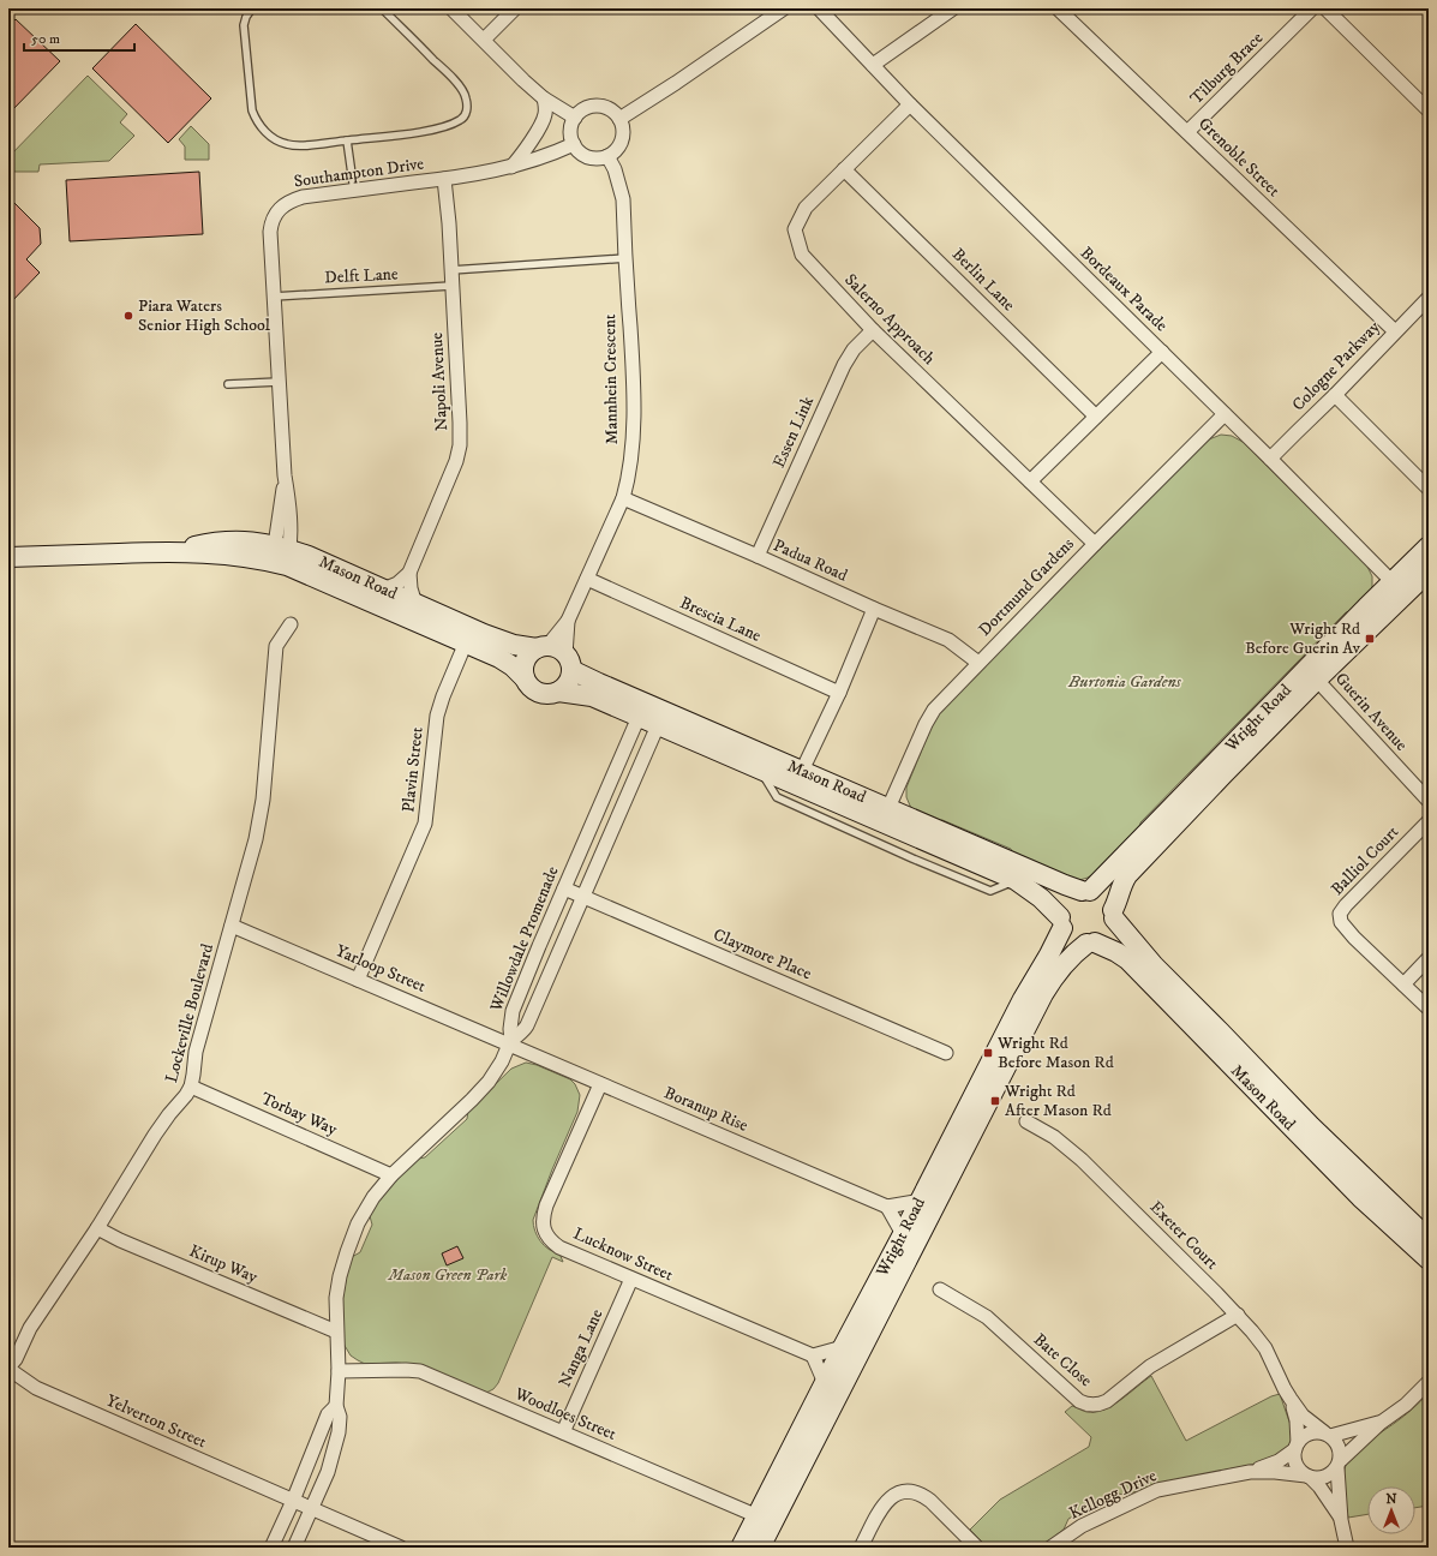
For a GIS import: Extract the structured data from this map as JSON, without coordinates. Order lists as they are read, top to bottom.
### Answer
{
  "streets": {
    "street": [
      "Tilburg Brace",
      "Grenoble Street",
      "Southampton Drive",
      "Berlin Lane",
      "Bordeaux Parade",
      "Salerno Approach",
      "Cologne Parkway",
      "Mannhein Crescent",
      "Napoli Avenue",
      "Essen Link",
      "Padua Road",
      "Mason Road",
      "Dortmund Gardens",
      "Brescia Lane",
      "Guerin Avenue",
      "Wright Road",
      "Plavin Street",
      "Balliol Court",
      "Willowdale Promenade",
      "Claymore Place",
      "Yarloop Street",
      "Lockeville Boulevard",
      "Boranup Rise",
      "Torbay Way",
      "Exeter Court",
      "Lucknow Street",
      "Kirup Way",
      "Nanga Lane",
      "Bate Close",
      "Woodloes Street",
      "Yelverton Street",
      "Kellogg Drive"
    ],
    "lane": ["Delft Lane"]
  },
  "crossings": [
    ["Tilburg Brace", "Grenoble Street"],
    ["Grenoble Street", "Cologne Parkway"],
    ["Southampton Drive", "Delft Lane"],
    ["Southampton Drive", "Mannhein Crescent"],
    ["Southampton Drive", "Napoli Avenue"],
    ["Southampton Drive", "Mason Road"],
    ["Delft Lane", "Napoli Avenue"],
    ["Berlin Lane", "Salerno Approach"],
    ["Bordeaux Parade", "Salerno Approach"],
    ["Bordeaux Parade", "Cologne Parkway"],
    ["Bordeaux Parade", "Dortmund Gardens"],
    ["Bordeaux Parade", "Wright Road"],
    ["Salerno Approach", "Essen Link"],
    ["Salerno Approach", "Dortmund Gardens"],
    ["Mannhein Crescent", "Padua Road"],
    ["Mannhein Crescent", "Mason Road"],
    ["Mannhein Crescent", "Brescia Lane"],
    ["Napoli Avenue", "Mason Road"],
    ["Essen Link", "Padua Road"],
    ["Padua Road", "Dortmund Gardens"],
    ["Mason Road", "Dortmund Gardens"],
    ["Mason Road", "Wright Road"],
    ["Mason Road", "Plavin Street"],
    ["Mason Road", "Willowdale Promenade"],
    ["Guerin Avenue", "Wright Road"],
    ["Wright Road", "Woodloes Street"],
    ["Plavin Street", "Yarloop Street"],
    ["Willowdale Promenade", "Claymore Place"],
    ["Willowdale Promenade", "Yarloop Street"],
    ["Willowdale Promenade", "Boranup Rise"],
    ["Willowdale Promenade", "Torbay Way"],
    ["Willowdale Promenade", "Kirup Way"],
    ["Willowdale Promenade", "Woodloes Street"],
    ["Willowdale Promenade", "Yelverton Street"],
    ["Yarloop Street", "Lockeville Boulevard"],
    ["Yarloop Street", "Boranup Rise"],
    ["Lockeville Boulevard", "Torbay Way"],
    ["Lockeville Boulevard", "Kirup Way"],
    ["Lockeville Boulevard", "Yelverton Street"],
    ["Boranup Rise", "Lucknow Street"],
    ["Exeter Court", "Bate Close"],
    ["Exeter Court", "Kellogg Drive"],
    ["Lucknow Street", "Nanga Lane"],
    ["Nanga Lane", "Woodloes Street"]
  ],
  "parks": ["Burtonia Gardens", "Mason Green Park"],
  "places": {
    "other": ["Piara Waters Senior High School"],
    "transit": ["Wright Rd Before Guerin Av", "Wright Rd Before Mason Rd", "Wright Rd After Mason Rd"]
  },
  "scale_bar": "50 m",
  "north": "top"
}
